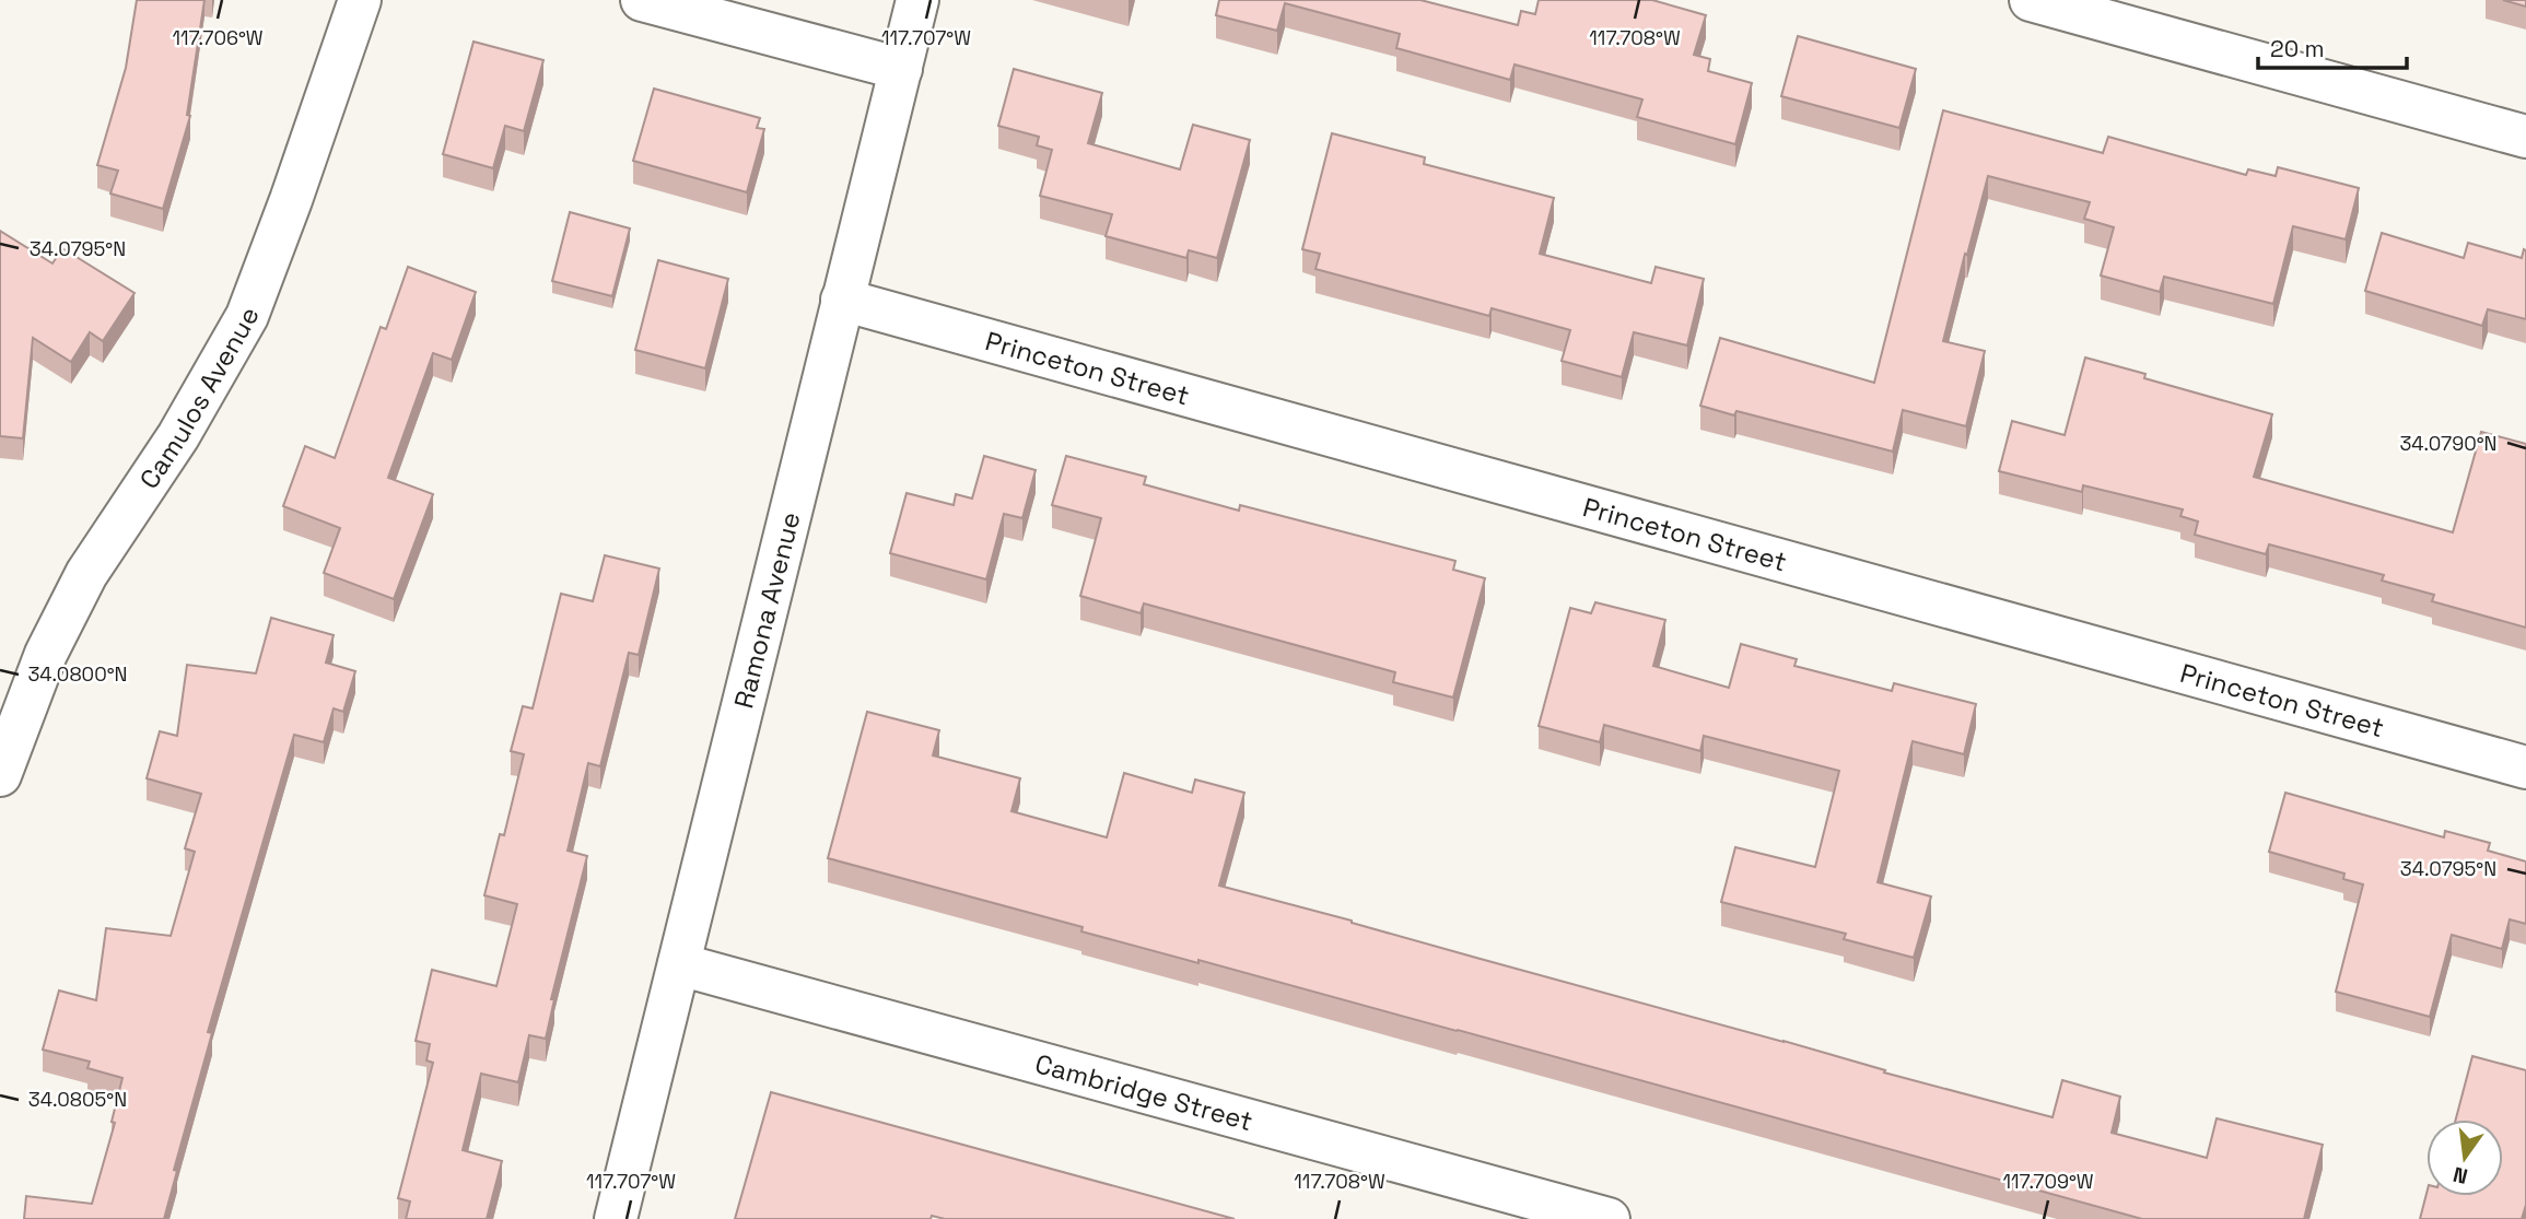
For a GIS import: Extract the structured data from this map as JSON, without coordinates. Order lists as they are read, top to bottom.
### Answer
{
  "streets": {
    "street": [
      "Princeton Street",
      "Camulos Avenue",
      "Ramona Avenue",
      "Cambridge Street"
    ]
  },
  "crossings": [
    ["Princeton Street", "Ramona Avenue"],
    ["Ramona Avenue", "Cambridge Street"]
  ],
  "scale_bar": "20 m",
  "north": "bottom",
  "coordinates": [
    "117.706°W",
    "117.707°W",
    "117.708°W",
    "34.0795°N",
    "34.0790°N",
    "34.0800°N",
    "34.0805°N",
    "117.709°W"
  ]
}
